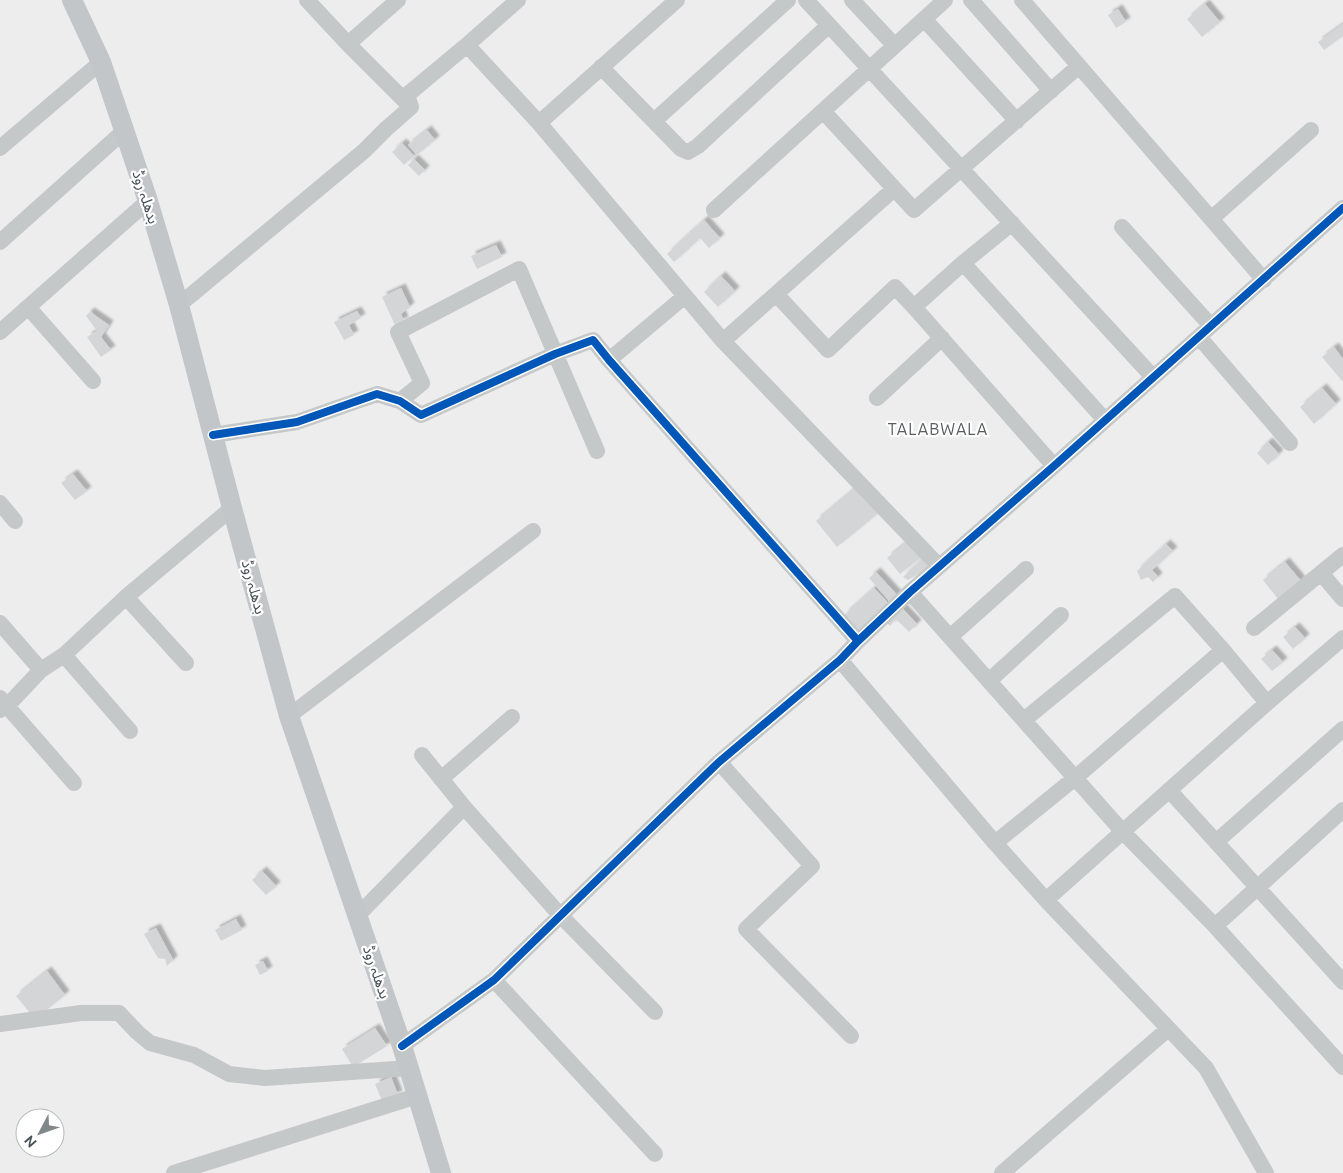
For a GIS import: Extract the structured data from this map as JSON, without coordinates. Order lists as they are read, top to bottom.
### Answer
{
  "streets": {
    "main road": ["بدھلہ روڈ"]
  },
  "districts": ["TALABWALA"],
  "north": "bottom left"
}
